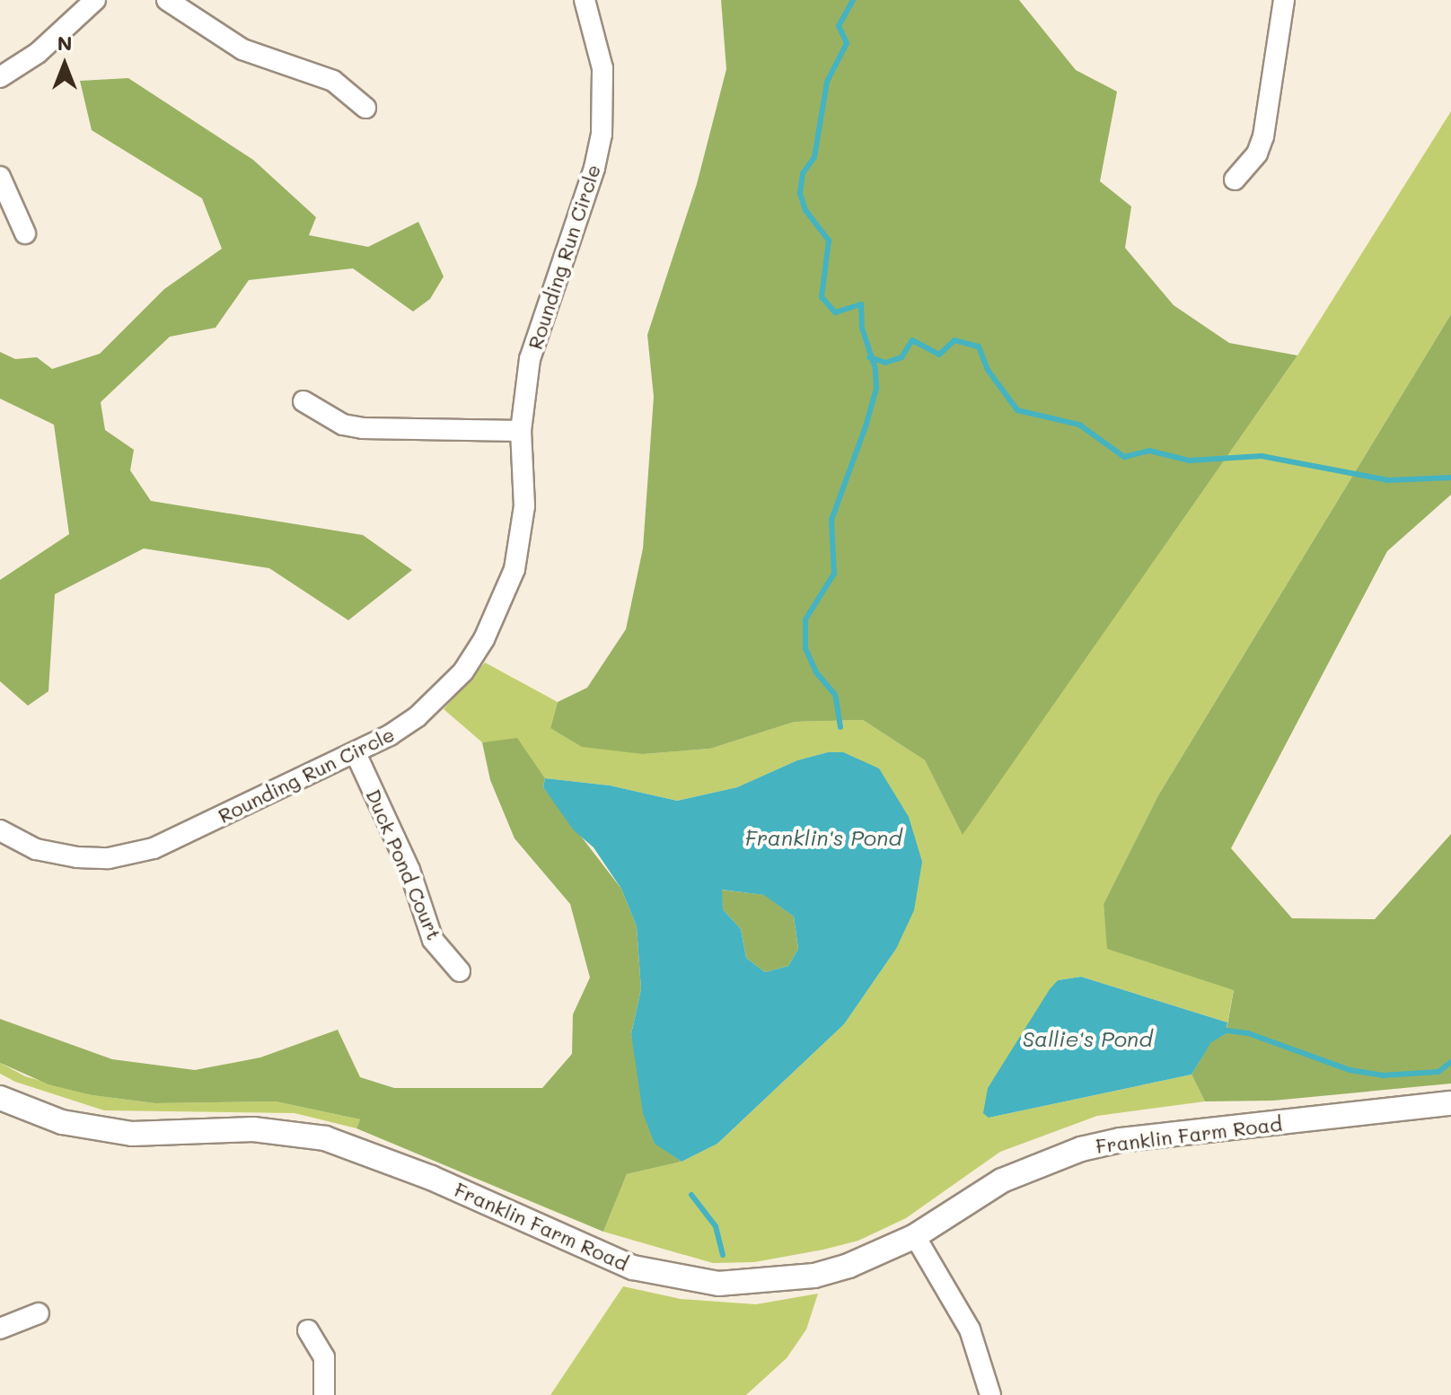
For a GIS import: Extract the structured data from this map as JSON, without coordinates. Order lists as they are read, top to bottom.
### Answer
{
  "streets": {
    "street": ["Rounding Run Circle", "Duck Pond Court", "Franklin Farm Road"]
  },
  "crossings": [
    ["Rounding Run Circle", "Duck Pond Court"]
  ],
  "water": ["Franklin's Pond", "Sallie's Pond"],
  "north": "top"
}
